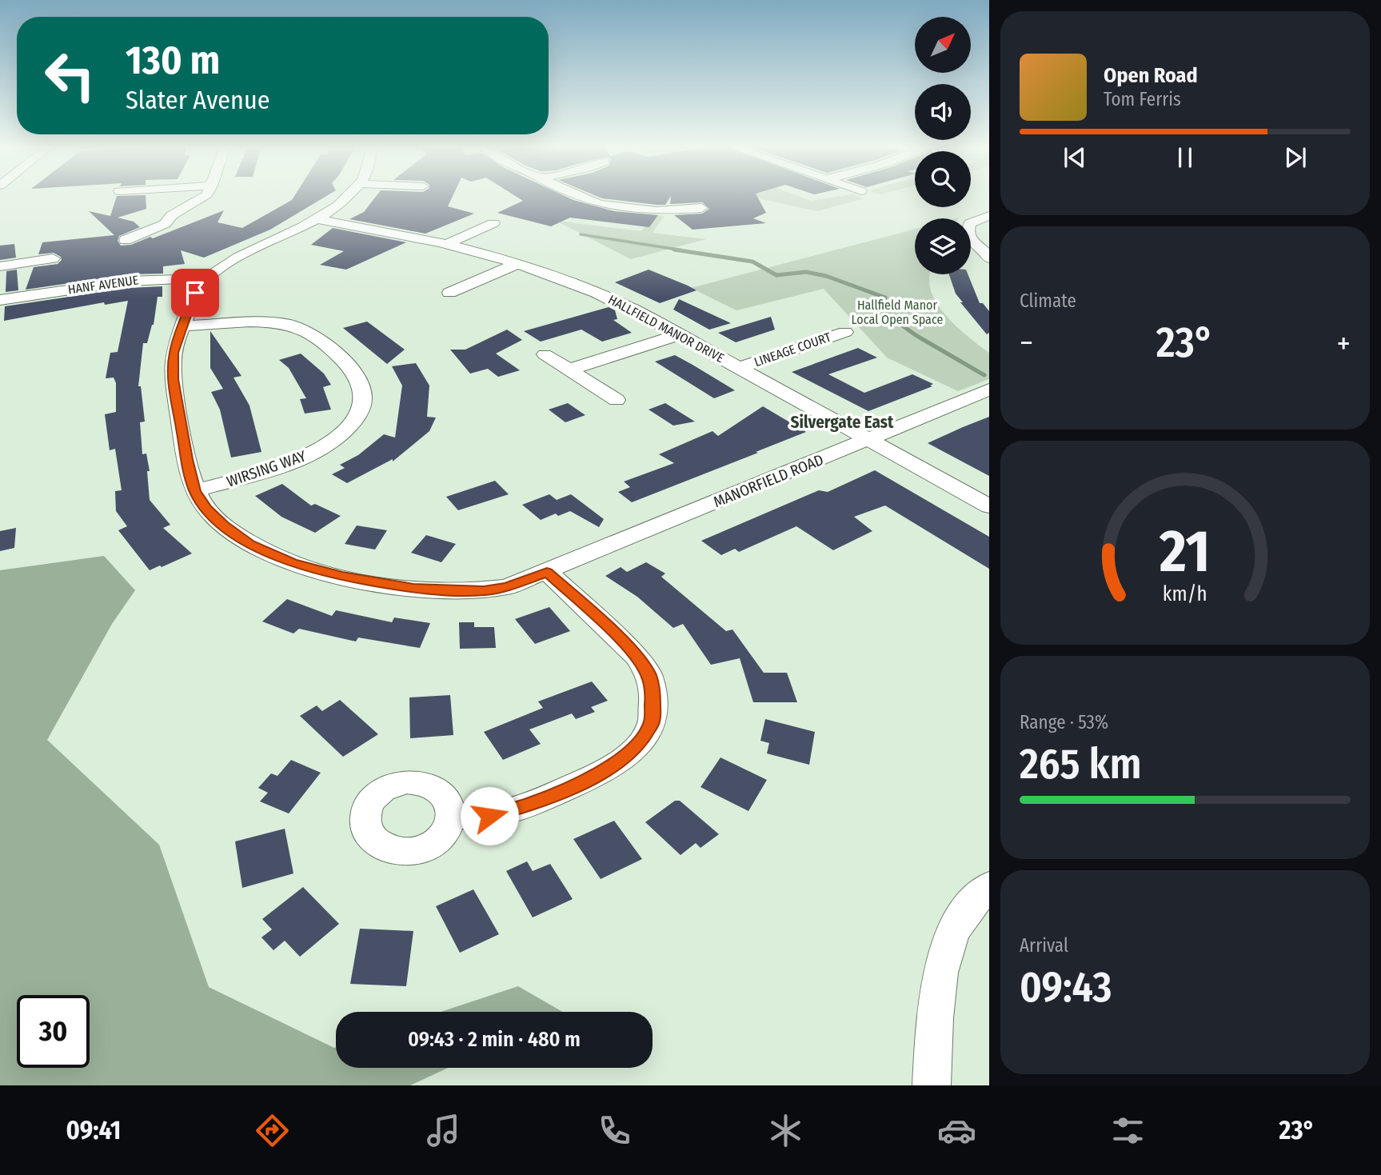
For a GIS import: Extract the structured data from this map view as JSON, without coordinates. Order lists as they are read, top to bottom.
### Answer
{
  "streets": {
    "street": [
      "HANF AVENUE",
      "HALLFIELD MANOR DRIVE",
      "LINEAGE COURT",
      "WIRSING WAY",
      "MANORFIELD ROAD"
    ]
  },
  "crossings": [
    ["HALLFIELD MANOR DRIVE", "LINEAGE COURT"],
    ["HALLFIELD MANOR DRIVE", "MANORFIELD ROAD"],
    ["WIRSING WAY", "MANORFIELD ROAD"]
  ],
  "districts": ["Silvergate East"],
  "parks": ["Hallfield Manor Local Open Space"],
  "north": "top right",
  "page": {
    "turn": ["130 m", "Slater Avenue"],
    "song": ["Open Road", "Tom Ferris"],
    "tile": [
      "Climate",
      ["Range · 53%", "265 km"],
      ["Arrival", "09:43"]
    ],
    "heat": ["−", "23°", "+"],
    "limit": "30",
    "trip": "09:43 · 2 min · 480 m",
    "tabs": ["09:41", "23°"],
    "gauge": ["21", "km/h"]
  }
}
